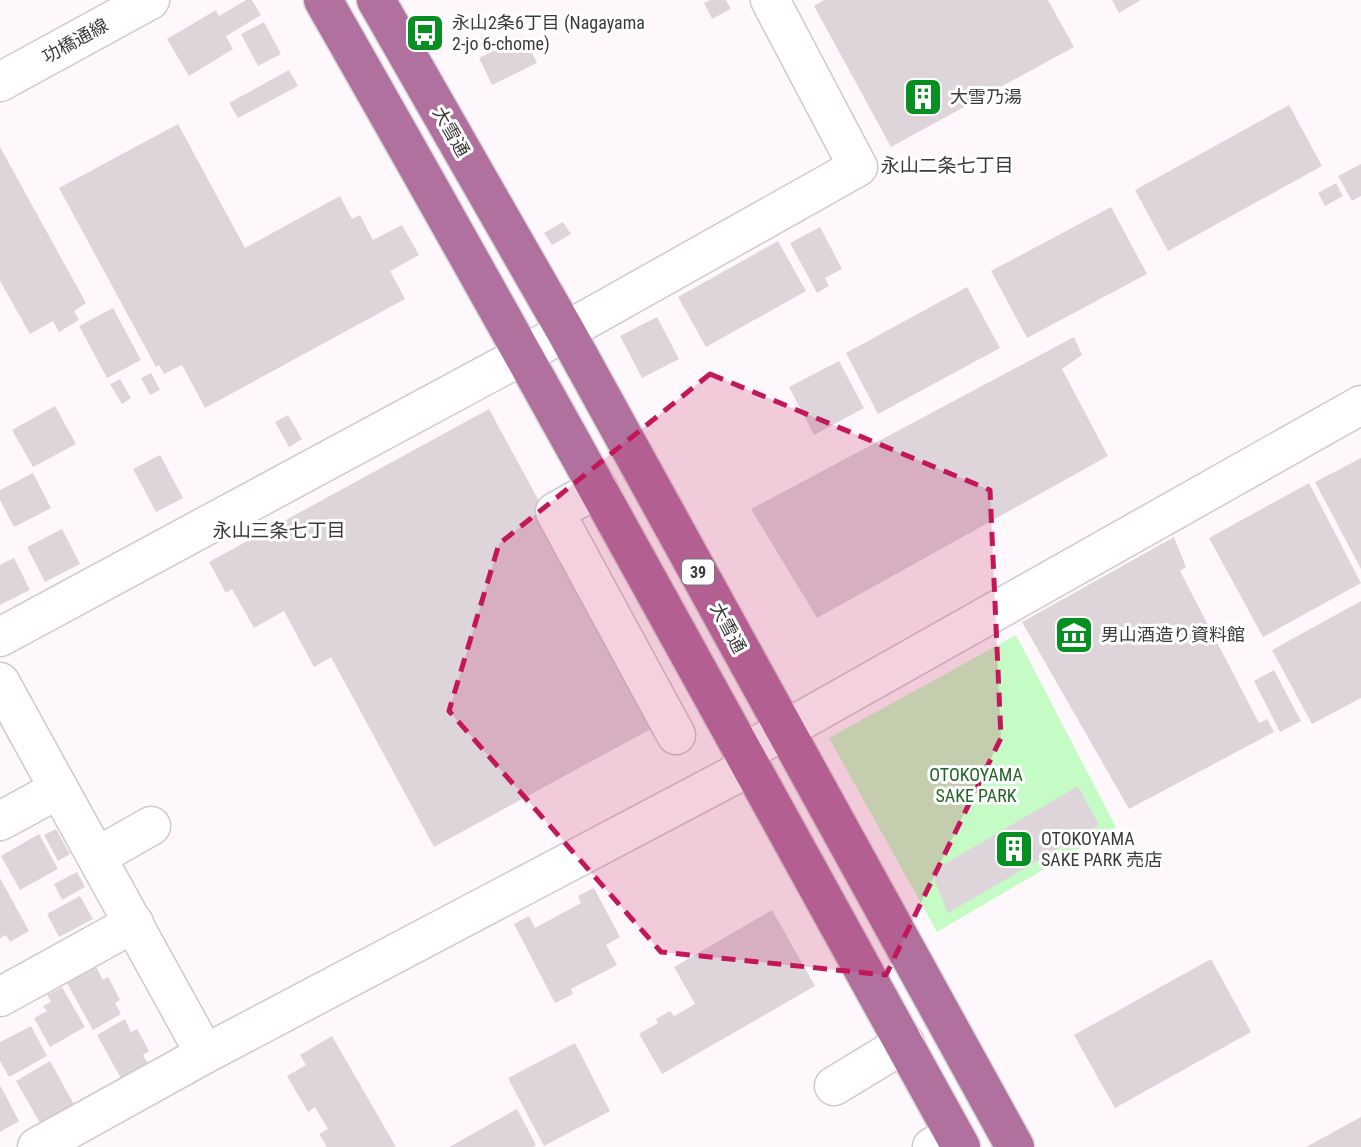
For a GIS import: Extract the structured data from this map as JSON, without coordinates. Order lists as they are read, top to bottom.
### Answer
{
  "streets": {
    "highway": ["大雪通", "39"],
    "street": ["功橋通線"]
  },
  "districts": ["永山二条七丁目", "永山三条七丁目"],
  "parks": ["OTOKOYAMA SAKE PARK"],
  "places": {
    "bus stop": ["永山2条6丁目 (Nagayama 2-jo 6-chome)"],
    "building": ["大雪乃湯", "OTOKOYAMA SAKE PARK 売店"],
    "museum": ["男山酒造り資料館"]
  }
}
